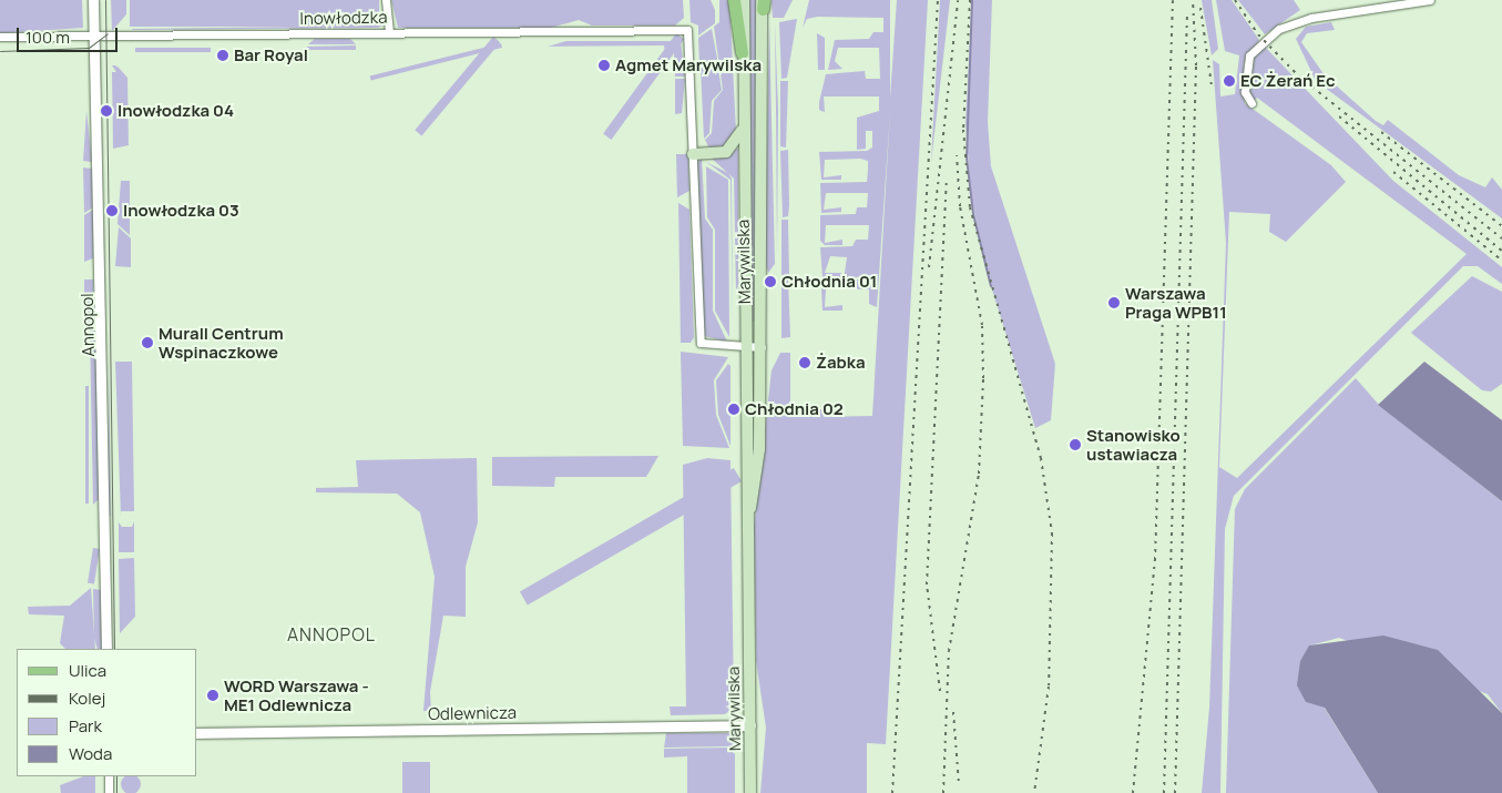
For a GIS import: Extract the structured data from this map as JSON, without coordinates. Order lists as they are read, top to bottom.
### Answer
{
  "streets": {
    "main road": ["Marywilska"],
    "street": ["Inowłodzka", "Annopol", "Odlewnicza"]
  },
  "crossings": [
    ["Inowłodzka", "Annopol"],
    ["Marywilska", "Odlewnicza"]
  ],
  "districts": ["ANNOPOL"],
  "places": [
    "Bar Royal",
    "Agmet Marywilska",
    "EC Żerań Ec",
    "Inowłodzka 04",
    "Inowłodzka 03",
    "Chłodnia 01",
    "Warszawa Praga WPB11",
    "Murall Centrum Wspinaczkowe",
    "Żabka",
    "Chłodnia 02",
    "Stanowisko ustawiacza",
    "WORD Warszawa - ME1 Odlewnicza"
  ],
  "legend": [
    "Ulica",
    "Kolej",
    "Park",
    "Woda"
  ],
  "scale_bar": "100 m"
}
